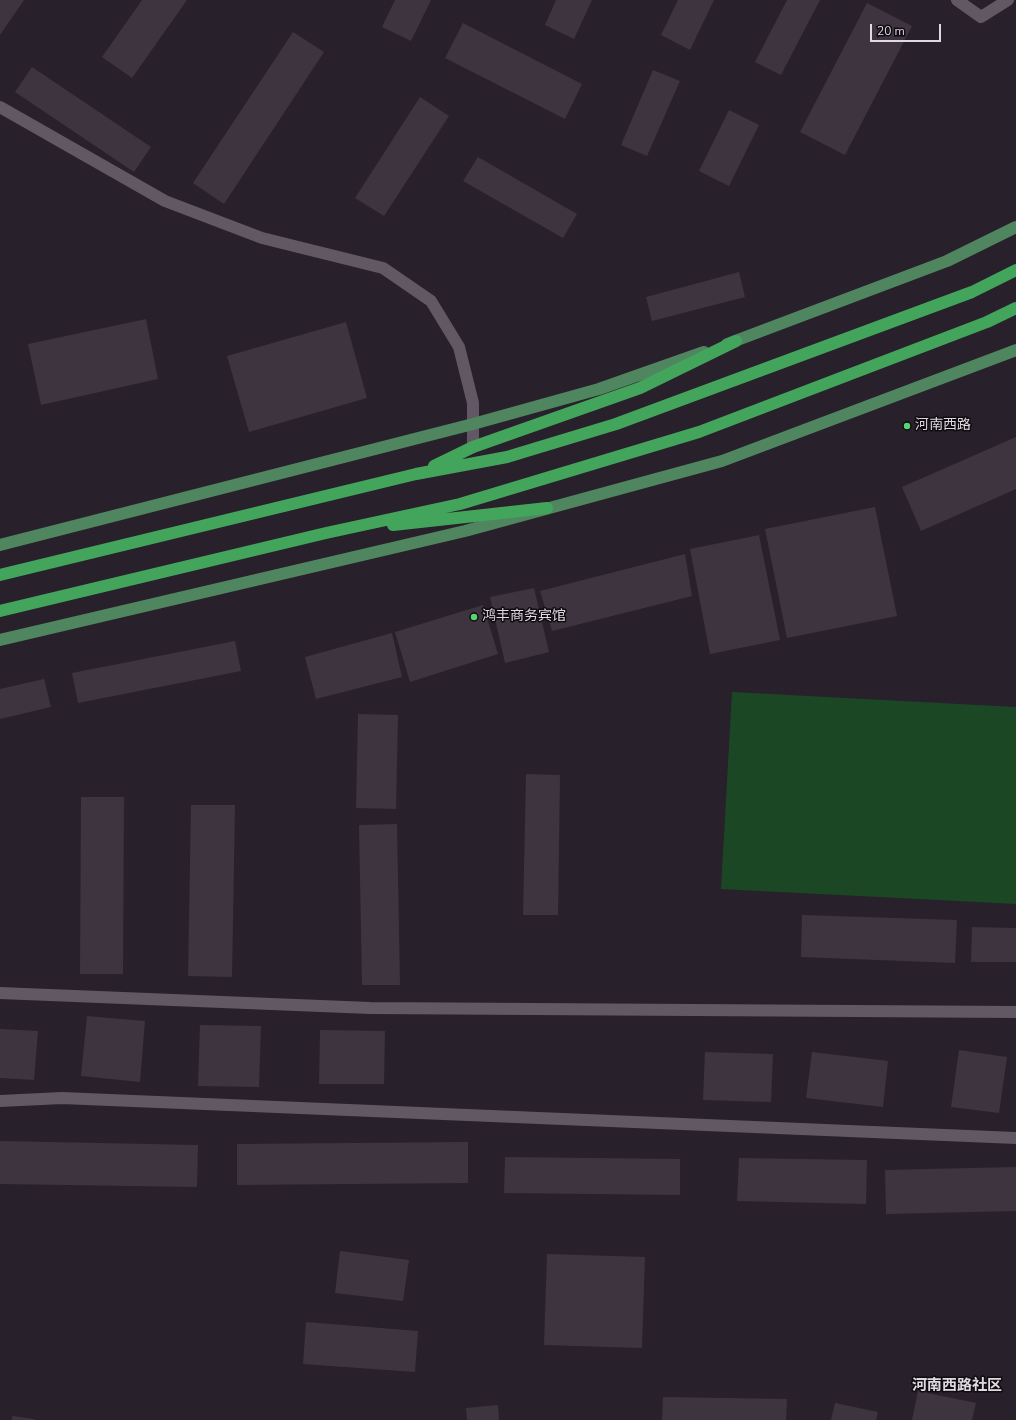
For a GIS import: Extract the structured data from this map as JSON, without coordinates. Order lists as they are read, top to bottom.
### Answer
{
  "districts": ["河南西路社区"],
  "places": ["河南西路", "鸿丰商务宾馆"],
  "scale_bar": "20 m"
}
